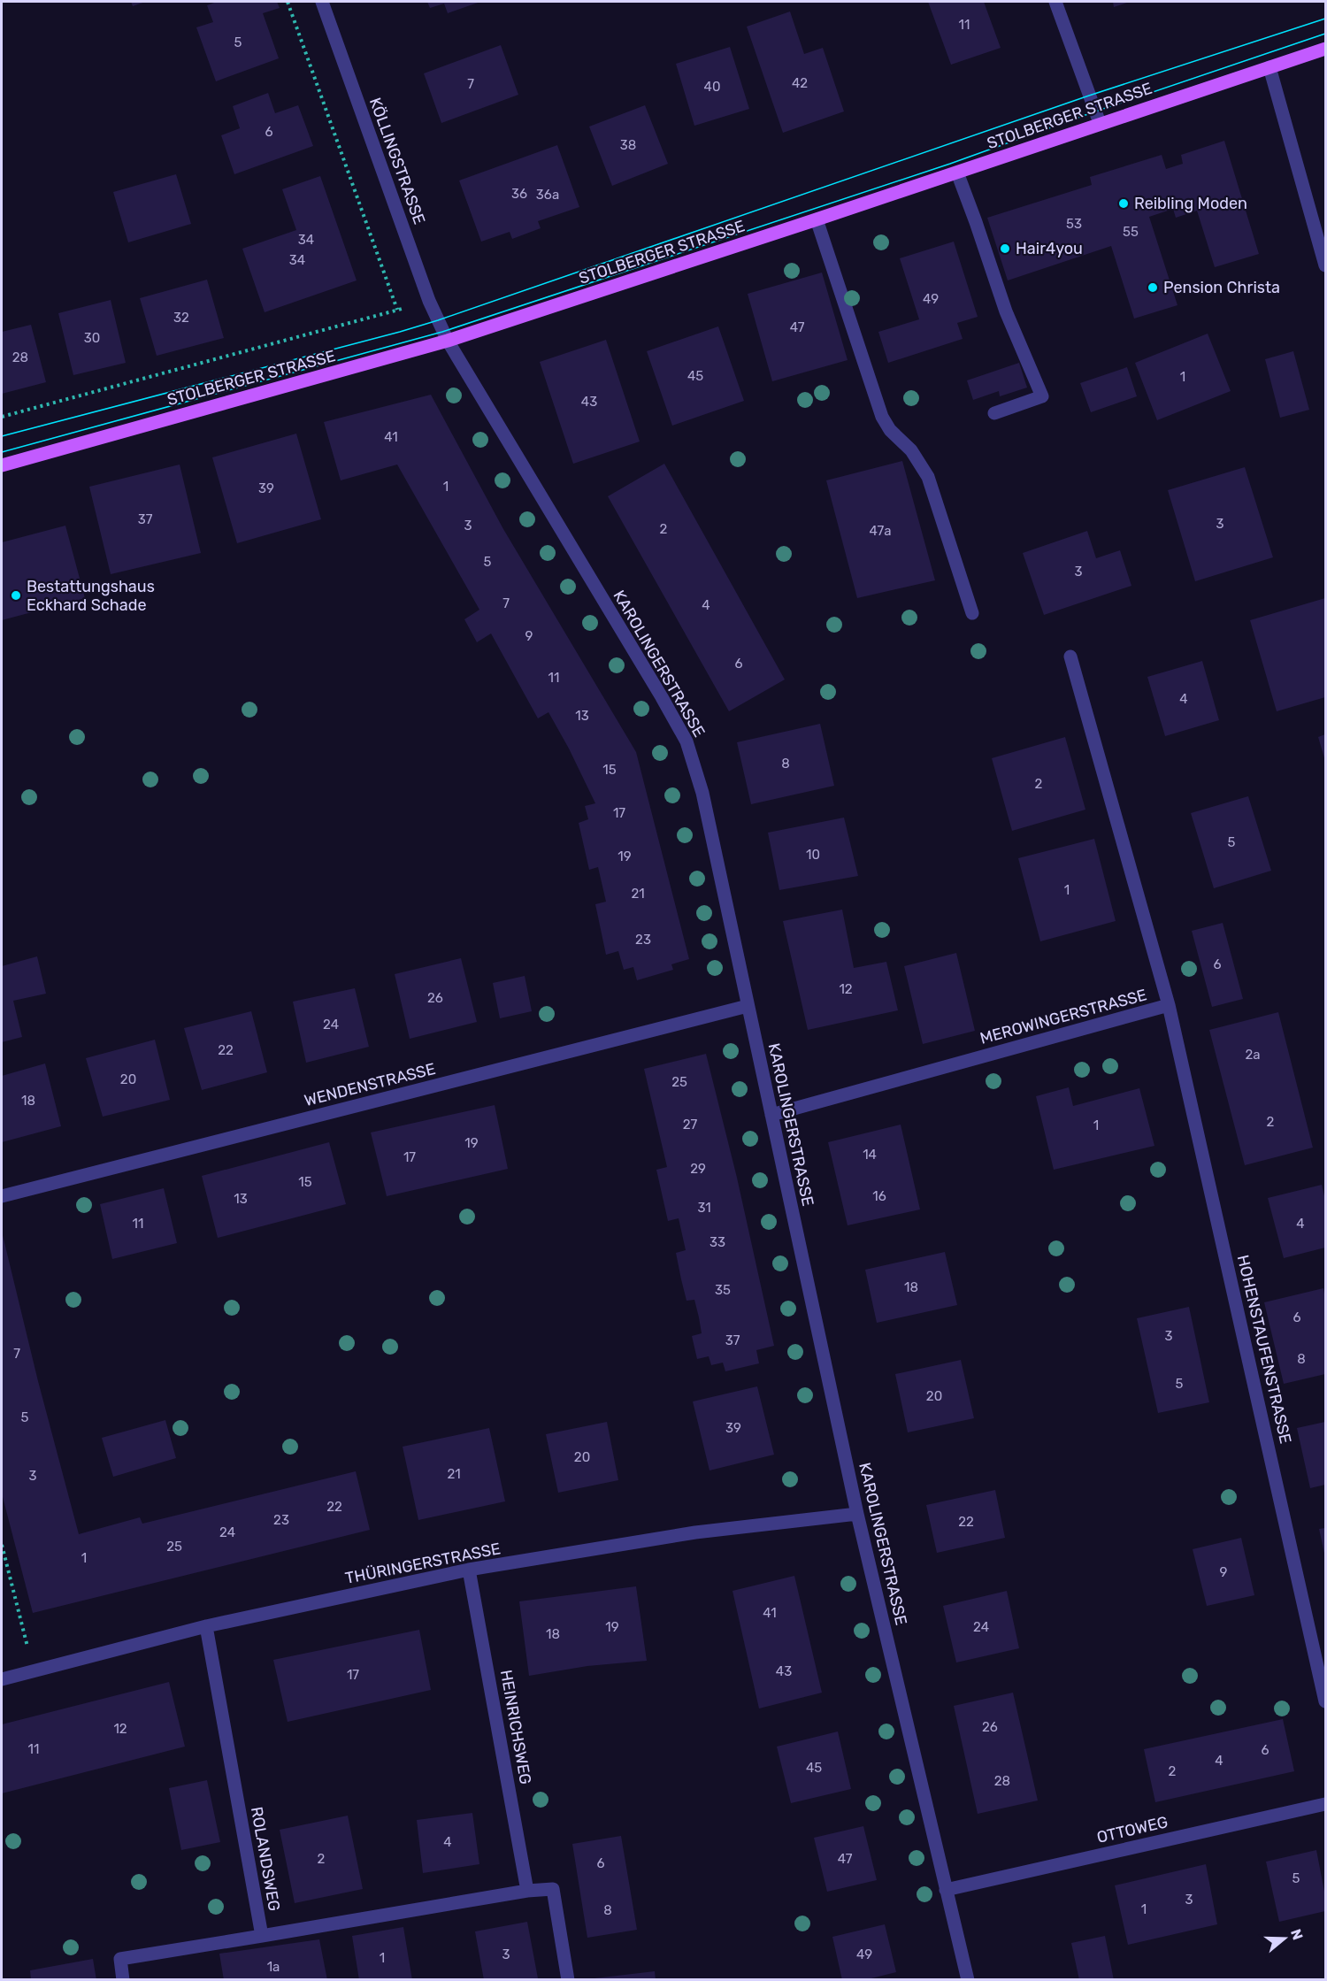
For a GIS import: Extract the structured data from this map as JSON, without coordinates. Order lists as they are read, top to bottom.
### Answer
{
  "streets": {
    "main road": ["STOLBERGER STRASSE"],
    "street": [
      "KÖLLINGSTRASSE",
      "KAROLINGERSTRASSE",
      "MEROWINGERSTRASSE",
      "WENDENSTRASSE",
      "HOHENSTAUFENSTRASSE",
      "THÜRINGERSTRASSE",
      "HEINRICHSWEG",
      "OTTOWEG",
      "ROLANDSWEG"
    ]
  },
  "crossings": [
    ["STOLBERGER STRASSE", "KÖLLINGSTRASSE"],
    ["STOLBERGER STRASSE", "KAROLINGERSTRASSE"],
    ["KÖLLINGSTRASSE", "KAROLINGERSTRASSE"],
    ["KAROLINGERSTRASSE", "MEROWINGERSTRASSE"],
    ["KAROLINGERSTRASSE", "WENDENSTRASSE"],
    ["KAROLINGERSTRASSE", "THÜRINGERSTRASSE"],
    ["KAROLINGERSTRASSE", "OTTOWEG"],
    ["MEROWINGERSTRASSE", "HOHENSTAUFENSTRASSE"],
    ["THÜRINGERSTRASSE", "HEINRICHSWEG"],
    ["THÜRINGERSTRASSE", "ROLANDSWEG"]
  ],
  "places": [
    "Reibling Moden",
    "Hair4you",
    "Pension Christa",
    "Bestattungshaus Eckhard Schade"
  ],
  "house_numbers": [
    "11",
    "5",
    "42",
    "7",
    "40",
    "6",
    "38",
    "36",
    "36a",
    "53",
    "55",
    "34",
    "34",
    "49",
    "32",
    "47",
    "30",
    "28",
    "45",
    "1",
    "43",
    "41",
    "1",
    "39",
    "37",
    "3",
    "3",
    "2",
    "47a",
    "5",
    "3",
    "7",
    "4",
    "9",
    "6",
    "11",
    "4",
    "13",
    "8",
    "15",
    "2",
    "17",
    "5",
    "10",
    "19",
    "1",
    "21",
    "23",
    "6",
    "12",
    "26",
    "24",
    "22",
    "2a",
    "20",
    "25",
    "18",
    "2",
    "27",
    "1",
    "19",
    "14",
    "17",
    "29",
    "15",
    "16",
    "13",
    "31",
    "11",
    "4",
    "33",
    "18",
    "35",
    "6",
    "3",
    "37",
    "7",
    "8",
    "5",
    "20",
    "5",
    "39",
    "20",
    "21",
    "3",
    "22",
    "23",
    "22",
    "24",
    "25",
    "1",
    "9",
    "41",
    "19",
    "24",
    "18",
    "43",
    "17",
    "26",
    "12",
    "11",
    "6",
    "4",
    "45",
    "2",
    "28",
    "4",
    "2",
    "47",
    "6",
    "5",
    "3",
    "1",
    "8",
    "3",
    "49",
    "1",
    "1a"
  ],
  "north": "right"
}
